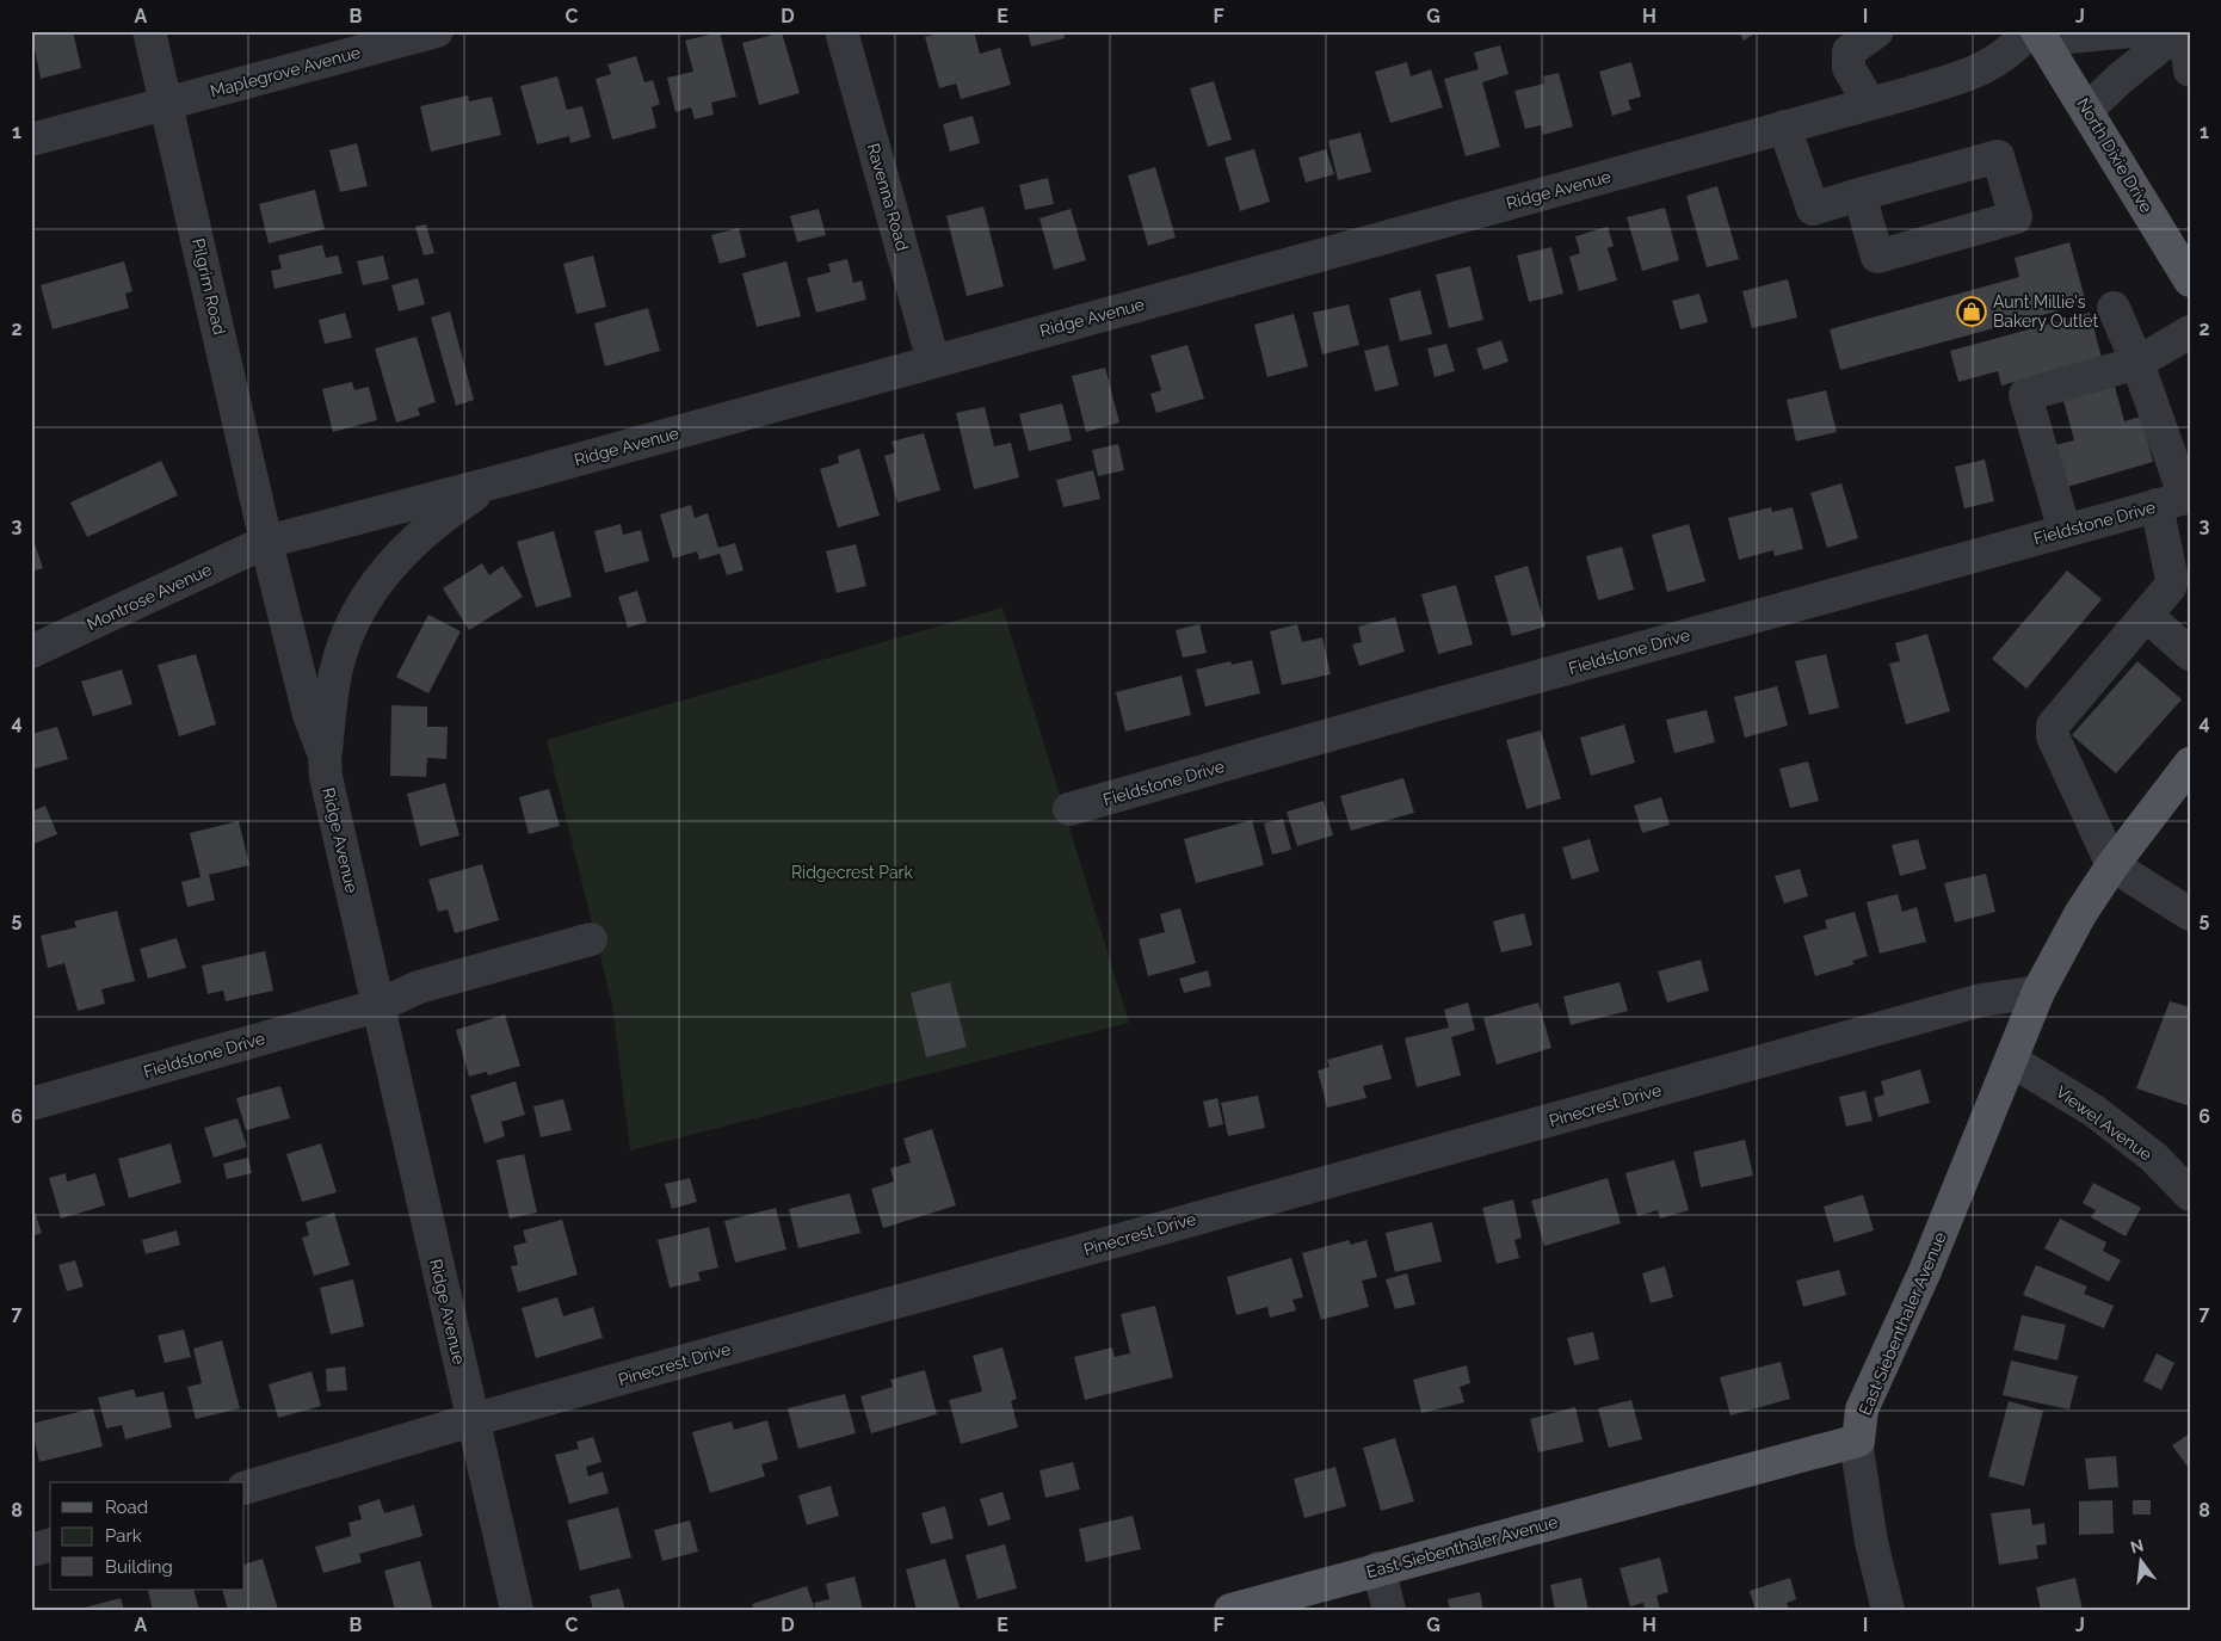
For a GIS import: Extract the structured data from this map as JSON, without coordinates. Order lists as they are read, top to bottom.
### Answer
{
  "streets": {
    "main road": ["North Dixie Drive", "East Siebenthaler Avenue"],
    "street": [
      "Maplegrove Avenue",
      "Ridge Avenue",
      "Ravenna Road",
      "Pilgrim Road",
      "Fieldstone Drive",
      "Montrose Avenue",
      "Pinecrest Drive",
      "Viewel Avenue"
    ]
  },
  "crossings": [
    ["Maplegrove Avenue", "Pilgrim Road"],
    ["North Dixie Drive", "Ridge Avenue"],
    ["Ridge Avenue", "Ravenna Road"],
    ["Ridge Avenue", "Pilgrim Road"],
    ["Ridge Avenue", "Fieldstone Drive"],
    ["Ridge Avenue", "Montrose Avenue"],
    ["Ridge Avenue", "Pinecrest Drive"],
    ["Pilgrim Road", "Montrose Avenue"],
    ["Pinecrest Drive", "East Siebenthaler Avenue"],
    ["Viewel Avenue", "East Siebenthaler Avenue"]
  ],
  "parks": ["Ridgecrest Park"],
  "places": {
    "shop": ["Aunt Millie's Bakery Outlet"]
  },
  "legend": ["Road", "Park", "Building"],
  "north": "top",
  "grid": {
    "columns": [
      "A",
      "B",
      "C",
      "D",
      "E",
      "F",
      "G",
      "H",
      "I",
      "J"
    ],
    "rows": [
      "1",
      "2",
      "3",
      "4",
      "5",
      "6",
      "7",
      "8"
    ]
  }
}
